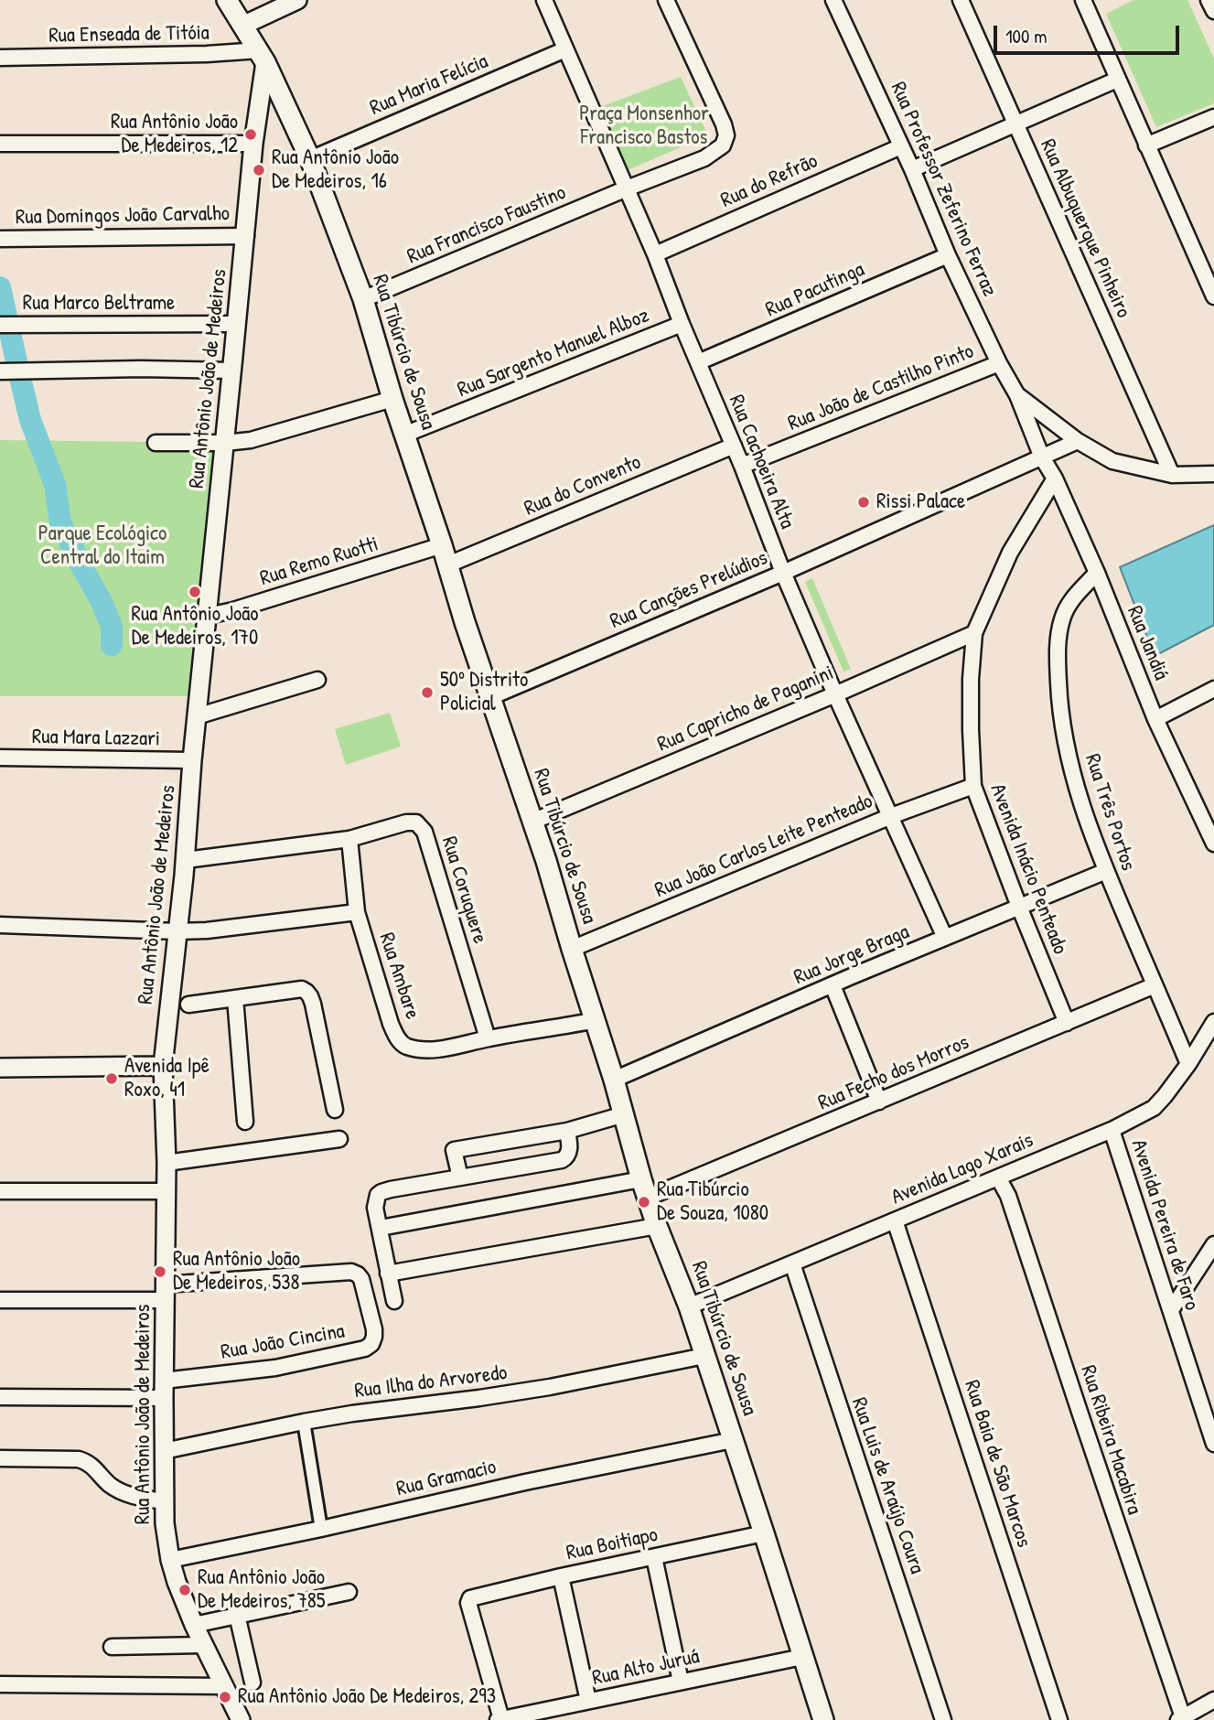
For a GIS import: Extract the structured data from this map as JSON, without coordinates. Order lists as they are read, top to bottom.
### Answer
{
  "streets": {
    "main road": ["Rua Tibúrcio de Sousa"],
    "street": [
      "Rua Enseada de Titóia",
      "Rua Maria Felícia",
      "Rua do Refrão",
      "Rua Professor Zeferino Ferraz",
      "Rua Domingos João Carvalho",
      "Rua Francisco Faustino",
      "Rua Albuquerque Pinheiro",
      "Rua Pacutinga",
      "Rua Marco Beltrame",
      "Rua Sargento Manuel Alboz",
      "Rua Antônio João de Medeiros",
      "Rua João de Castilho Pinto",
      "Rua Cachoeira Alta",
      "Rua do Convento",
      "Rua Remo Ruotti",
      "Rua Canções Prelúdios",
      "Rua Jandiá",
      "Rua Capricho de Paganini",
      "Rua Mara Lazzari",
      "Rua Três Portos",
      "Rua João Carlos Leite Penteado",
      "Avenida Inácio Penteado",
      "Rua Coruquere",
      "Rua Jorge Braga",
      "Rua Ambare",
      "Rua Fecho dos Morros",
      "Avenida Lago Xarais",
      "Avenida Pereira de Faro",
      "Rua João Cincina",
      "Rua Ilha do Arvoredo",
      "Rua Ribeira Macabira",
      "Rua Baia de São Marcos",
      "Rua Gramacio",
      "Rua Luis de Araújo Coura",
      "Rua Boitiapo",
      "Rua Alto Juruá"
    ]
  },
  "crossings": [
    ["Rua Enseada de Titóia", "Rua Tibúrcio de Sousa"],
    ["Rua Enseada de Titóia", "Rua Antônio João de Medeiros"],
    ["Rua Maria Felícia", "Rua Tibúrcio de Sousa"],
    ["Rua Maria Felícia", "Rua Cachoeira Alta"],
    ["Rua do Refrão", "Rua Professor Zeferino Ferraz"],
    ["Rua do Refrão", "Rua Cachoeira Alta"],
    ["Rua Professor Zeferino Ferraz", "Rua Albuquerque Pinheiro"],
    ["Rua Professor Zeferino Ferraz", "Rua Pacutinga"],
    ["Rua Professor Zeferino Ferraz", "Rua João de Castilho Pinto"],
    ["Rua Professor Zeferino Ferraz", "Rua Canções Prelúdios"],
    ["Rua Professor Zeferino Ferraz", "Rua Jandiá"],
    ["Rua Domingos João Carvalho", "Rua Antônio João de Medeiros"],
    ["Rua Francisco Faustino", "Rua Tibúrcio de Sousa"],
    ["Rua Francisco Faustino", "Rua Cachoeira Alta"],
    ["Rua Pacutinga", "Rua Cachoeira Alta"],
    ["Rua Marco Beltrame", "Rua Antônio João de Medeiros"],
    ["Rua Tibúrcio de Sousa", "Rua Sargento Manuel Alboz"],
    ["Rua Tibúrcio de Sousa", "Rua Antônio João de Medeiros"],
    ["Rua Tibúrcio de Sousa", "Rua do Convento"],
    ["Rua Tibúrcio de Sousa", "Rua Remo Ruotti"],
    ["Rua Tibúrcio de Sousa", "Rua Canções Prelúdios"],
    ["Rua Tibúrcio de Sousa", "Rua Capricho de Paganini"],
    ["Rua Tibúrcio de Sousa", "Rua João Carlos Leite Penteado"],
    ["Rua Tibúrcio de Sousa", "Rua Jorge Braga"],
    ["Rua Tibúrcio de Sousa", "Rua Ambare"],
    ["Rua Tibúrcio de Sousa", "Rua Fecho dos Morros"],
    ["Rua Tibúrcio de Sousa", "Avenida Lago Xarais"],
    ["Rua Tibúrcio de Sousa", "Rua Ilha do Arvoredo"],
    ["Rua Tibúrcio de Sousa", "Rua Gramacio"],
    ["Rua Tibúrcio de Sousa", "Rua Boitiapo"],
    ["Rua Tibúrcio de Sousa", "Rua Alto Juruá"],
    ["Rua Sargento Manuel Alboz", "Rua Cachoeira Alta"],
    ["Rua Antônio João de Medeiros", "Rua Remo Ruotti"],
    ["Rua Antônio João de Medeiros", "Rua Mara Lazzari"],
    ["Rua Antônio João de Medeiros", "Rua Coruquere"],
    ["Rua Antônio João de Medeiros", "Rua João Cincina"],
    ["Rua Antônio João de Medeiros", "Rua Ilha do Arvoredo"],
    ["Rua Antônio João de Medeiros", "Rua Gramacio"],
    ["Rua João de Castilho Pinto", "Rua Cachoeira Alta"],
    ["Rua Cachoeira Alta", "Rua do Convento"],
    ["Rua Cachoeira Alta", "Rua Canções Prelúdios"],
    ["Rua Cachoeira Alta", "Rua Capricho de Paganini"],
    ["Rua Cachoeira Alta", "Rua João Carlos Leite Penteado"],
    ["Rua Cachoeira Alta", "Rua Jorge Braga"],
    ["Rua Canções Prelúdios", "Rua Jandiá"],
    ["Rua Jandiá", "Rua Três Portos"],
    ["Rua Jandiá", "Avenida Inácio Penteado"],
    ["Rua Capricho de Paganini", "Avenida Inácio Penteado"],
    ["Rua Três Portos", "Rua Jorge Braga"],
    ["Rua Três Portos", "Rua Fecho dos Morros"],
    ["Rua Três Portos", "Avenida Lago Xarais"],
    ["Rua João Carlos Leite Penteado", "Avenida Inácio Penteado"],
    ["Avenida Inácio Penteado", "Rua Jorge Braga"],
    ["Avenida Inácio Penteado", "Rua Fecho dos Morros"],
    ["Rua Coruquere", "Rua Ambare"],
    ["Avenida Lago Xarais", "Avenida Pereira de Faro"],
    ["Avenida Lago Xarais", "Rua Ribeira Macabira"],
    ["Avenida Lago Xarais", "Rua Baia de São Marcos"],
    ["Avenida Lago Xarais", "Rua Luis de Araújo Coura"],
    ["Rua Boitiapo", "Rua Alto Juruá"]
  ],
  "parks": ["Praça Monsenhor Francisco Bastos", "Parque Ecológico Central do Itaim"],
  "places": [
    "Rua Antônio João De Medeiros, 12",
    "Rua Antônio João De Medeiros, 16",
    "Rissi Palace",
    "Rua Antônio João De Medeiros, 170",
    "50º Distrito Policial",
    "Avenida Ipê Roxo, 41",
    "Rua Tibúrcio De Souza, 1080",
    "Rua Antônio João De Medeiros, 538",
    "Rua Antônio João De Medeiros, 785",
    "Rua Antônio João De Medeiros, 293"
  ],
  "scale_bar": "100 m"
}
